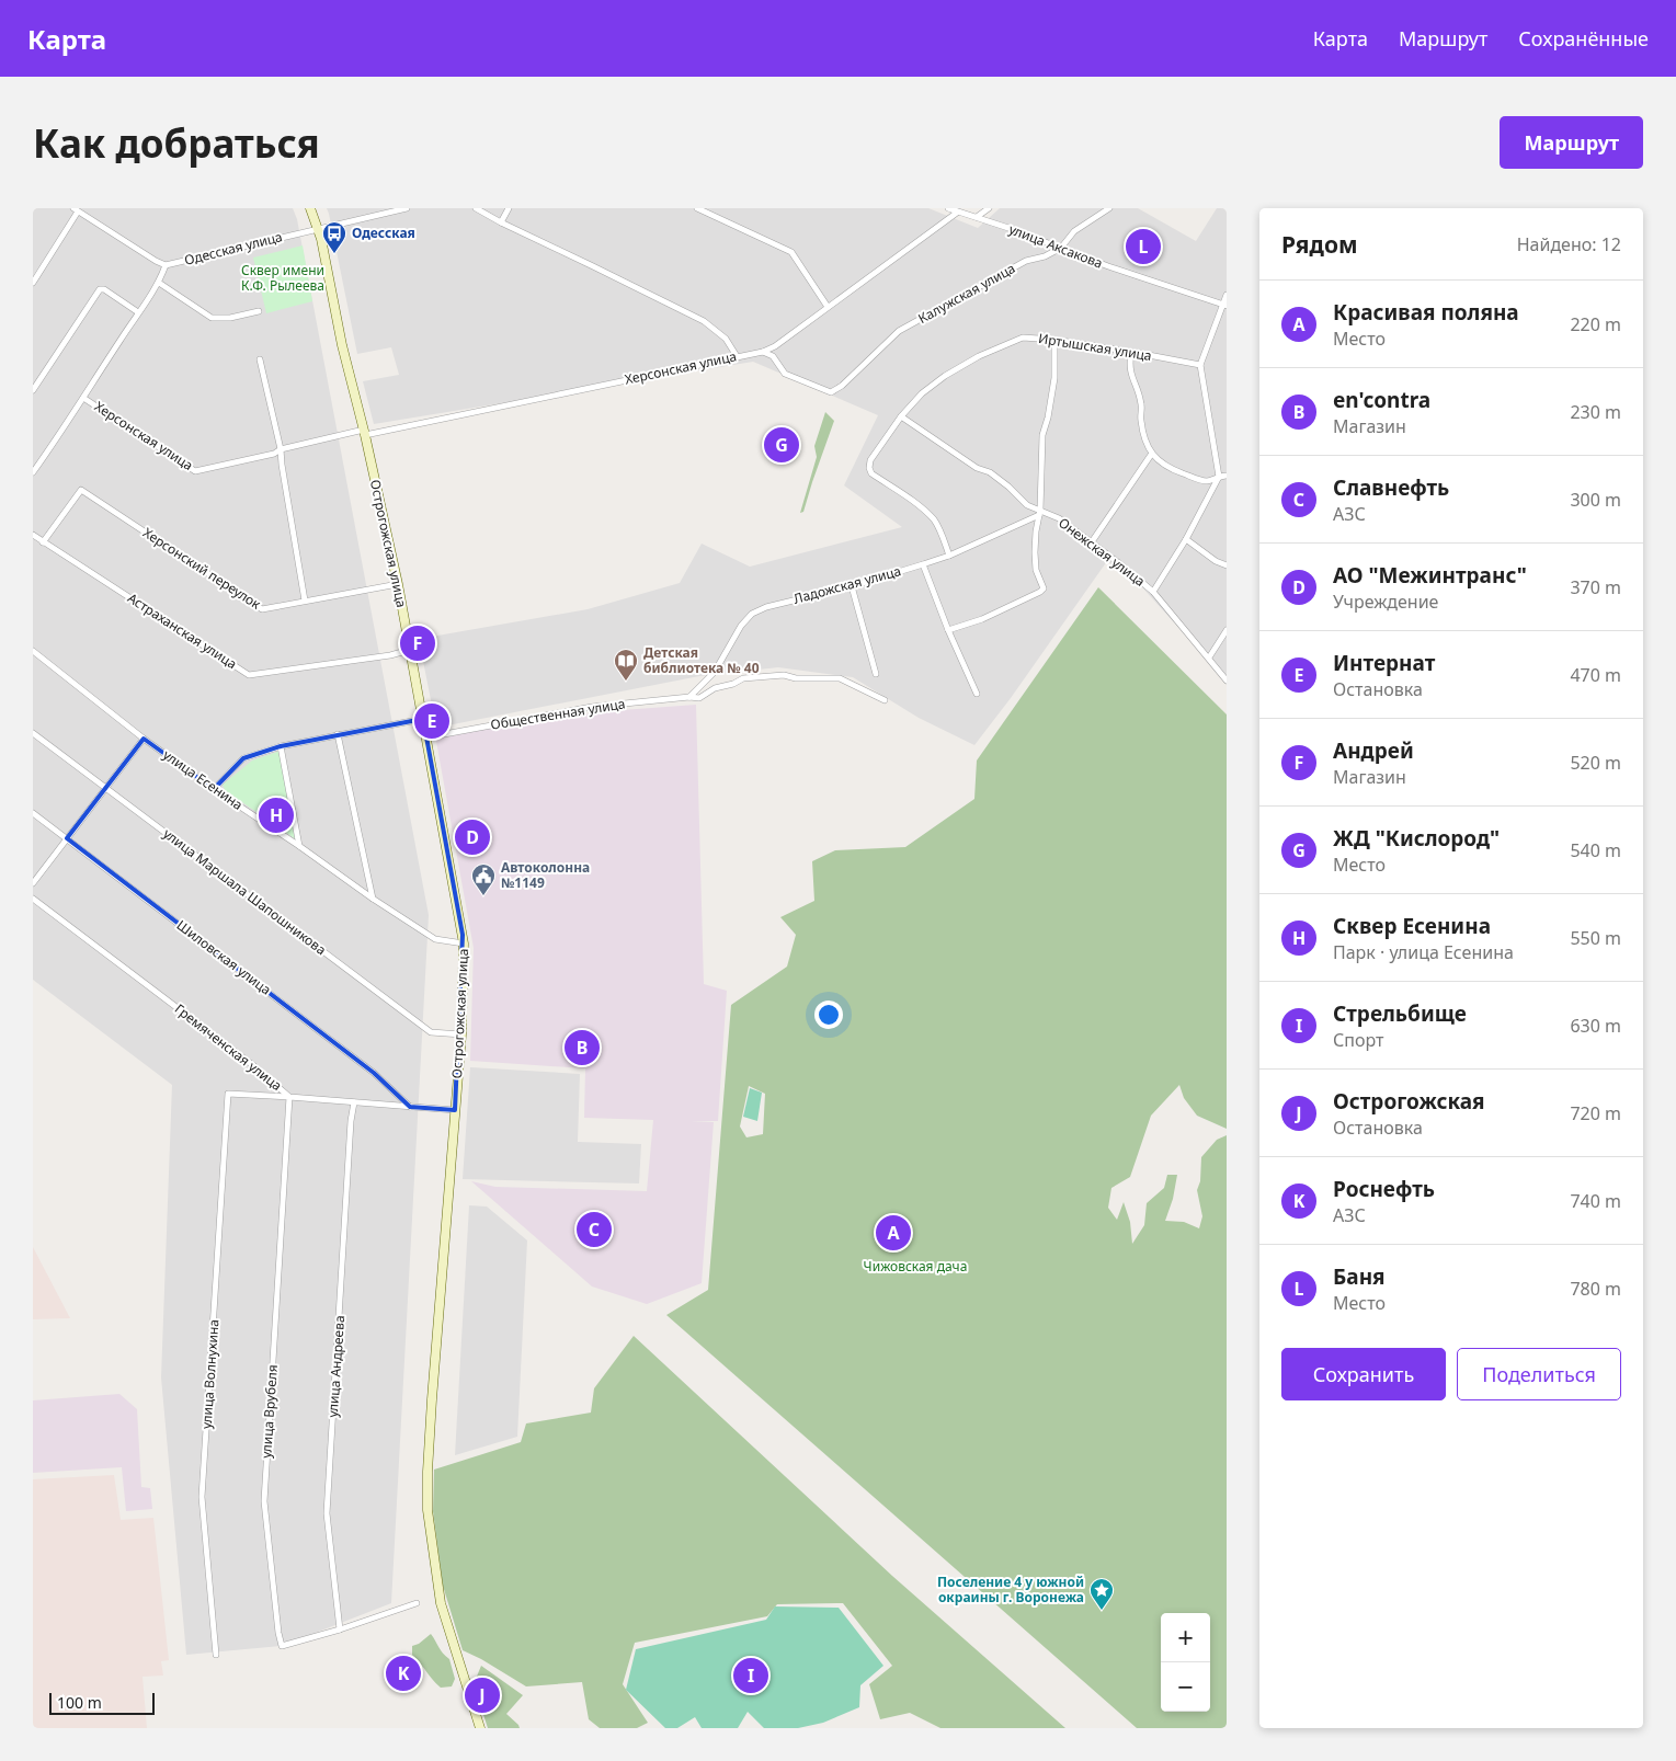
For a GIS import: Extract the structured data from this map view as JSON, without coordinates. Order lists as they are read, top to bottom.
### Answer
{
  "streets": {
    "street": [
      "улица Аксакова",
      "Одесская улица",
      "Калужская улица",
      "Иртышская улица",
      "Херсонская улица",
      "Острогожская улица",
      "Онежская улица",
      "Херсонский переулок",
      "Ладожская улица",
      "Астраханская улица",
      "Общественная улица",
      "улица Есенина",
      "улица Маршала Шапошникова",
      "Шиловская улица",
      "Гремяченская улица",
      "улица Андреева",
      "улица Волнухина",
      "улица Врубеля"
    ]
  },
  "crossings": [
    ["улица Аксакова", "Калужская улица"],
    ["улица Аксакова", "Херсонская улица"],
    ["Одесская улица", "Острогожская улица"],
    ["Калужская улица", "Херсонская улица"],
    ["Иртышская улица", "Онежская улица"],
    ["Иртышская улица", "Ладожская улица"],
    ["Херсонская улица", "Острогожская улица"],
    ["Острогожская улица", "Херсонский переулок"],
    ["Острогожская улица", "Астраханская улица"],
    ["Острогожская улица", "Общественная улица"],
    ["Острогожская улица", "улица Есенина"],
    ["Острогожская улица", "улица Маршала Шапошникова"],
    ["Острогожская улица", "Гремяченская улица"],
    ["Онежская улица", "Ладожская улица"],
    ["Херсонский переулок", "Астраханская улица"],
    ["Ладожская улица", "Общественная улица"],
    ["Шиловская улица", "Гремяченская улица"],
    ["Гремяченская улица", "улица Андреева"],
    ["Гремяченская улица", "улица Волнухина"],
    ["Гремяченская улица", "улица Врубеля"],
    ["улица Андреева", "улица Врубеля"],
    ["улица Волнухина", "улица Врубеля"]
  ],
  "parks": ["Сквер имени К.Ф. Рылеева", "Чижовская дача"],
  "places": {
    "bus stop": ["Одесская"],
    "library": ["Детская библиотека № 40"],
    "public building": ["Автоколонна №1149"],
    "place": ["Поселение 4 у южной окраины г. Воронежа"]
  },
  "scale_bar": "100 m",
  "page": {
    "header": "Карта",
    "nav": ["Карта", "Маршрут", "Сохранённые"],
    "buttons": [
      "Маршрут",
      ["Сохранить", "Поделиться"]
    ],
    "title": "Как добраться",
    "heading": ["Рядом", "Найдено: 12"],
    "pins": [
      "L",
      "G",
      "F",
      "E",
      "H",
      "D",
      "B",
      "C",
      "A",
      "K",
      "I",
      "J"
    ],
    "list": [
      {
        "mark": "A",
        "name": "Красивая поляна",
        "note": "Место",
        "value": "220 m"
      },
      {
        "mark": "B",
        "name": "en'contra",
        "note": "Магазин",
        "value": "230 m"
      },
      {
        "mark": "C",
        "name": "Cлавнефть",
        "note": "АЗС",
        "value": "300 m"
      },
      {
        "mark": "D",
        "name": "АО \"Межинтранс\"",
        "note": "Учреждение",
        "value": "370 m"
      },
      {
        "mark": "E",
        "name": "Интернат",
        "note": "Остановка",
        "value": "470 m"
      },
      {
        "mark": "F",
        "name": "Андрей",
        "note": "Магазин",
        "value": "520 m"
      },
      {
        "mark": "G",
        "name": "ЖД \"Кислород\"",
        "note": "Место",
        "value": "540 m"
      },
      {
        "mark": "H",
        "name": "Сквер Есенина",
        "note": "Парк · улица Есенина",
        "value": "550 m"
      },
      {
        "mark": "I",
        "name": "Стрельбище",
        "note": "Спорт",
        "value": "630 m"
      },
      {
        "mark": "J",
        "name": "Острогожская",
        "note": "Остановка",
        "value": "720 m"
      },
      {
        "mark": "K",
        "name": "Роснефть",
        "note": "АЗС",
        "value": "740 m"
      },
      {
        "mark": "L",
        "name": "Баня",
        "note": "Место",
        "value": "780 m"
      }
    ],
    "map_buttons": ["+", "−"],
    "scale": "100 m"
  }
}
